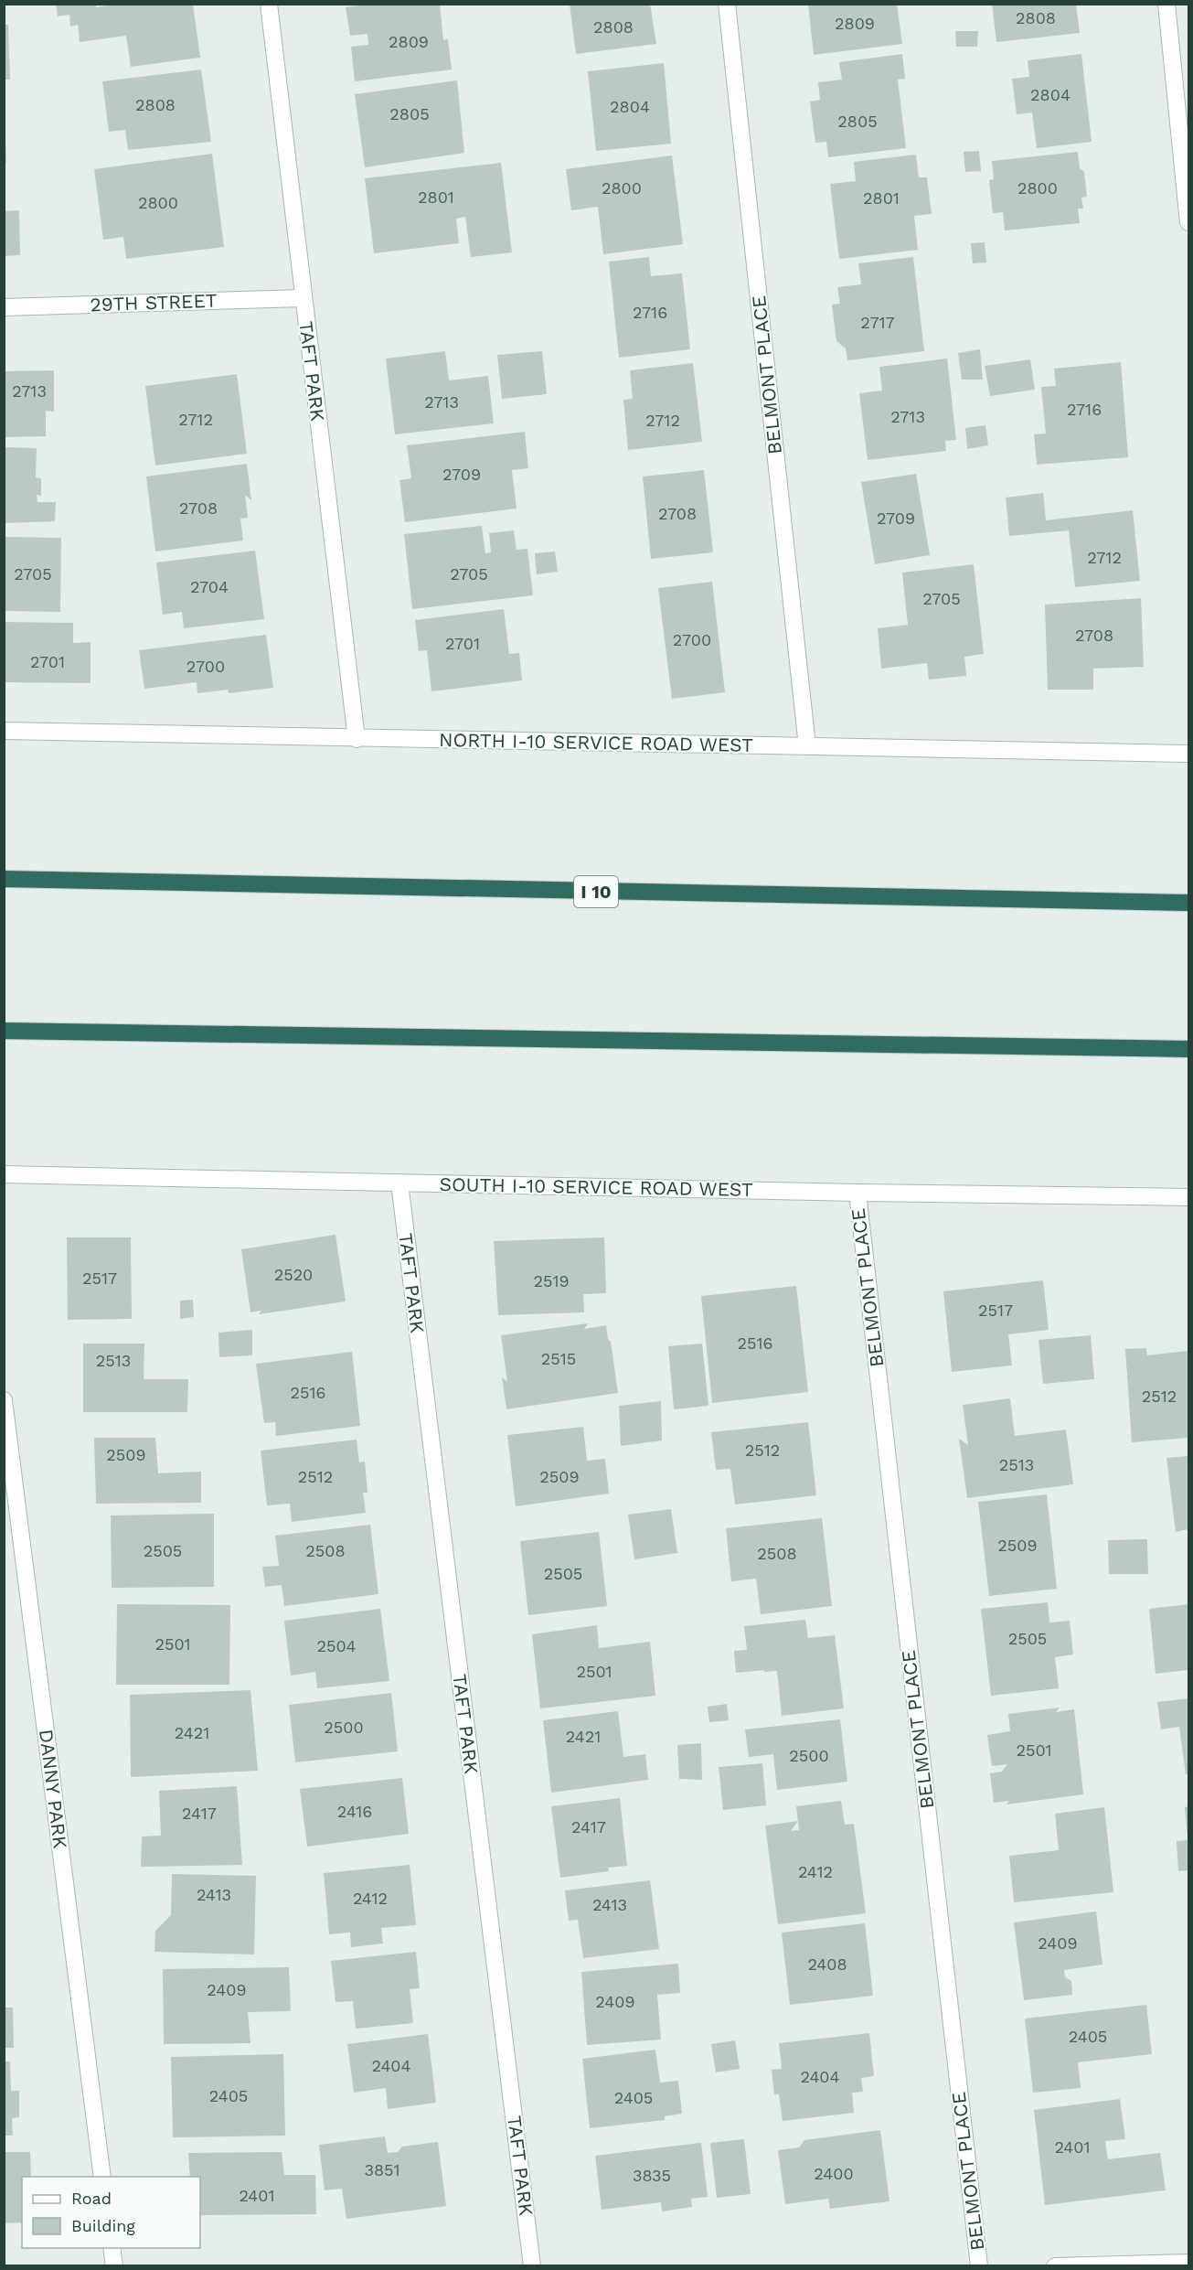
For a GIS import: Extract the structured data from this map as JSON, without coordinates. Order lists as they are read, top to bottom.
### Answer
{
  "streets": {
    "highway": ["I 10"],
    "street": [
      "29TH STREET",
      "TAFT PARK",
      "BELMONT PLACE",
      "NORTH I-10 SERVICE ROAD WEST",
      "SOUTH I-10 SERVICE ROAD WEST",
      "DANNY PARK"
    ]
  },
  "crossings": [
    ["29TH STREET", "TAFT PARK"],
    ["TAFT PARK", "NORTH I-10 SERVICE ROAD WEST"],
    ["TAFT PARK", "SOUTH I-10 SERVICE ROAD WEST"],
    ["BELMONT PLACE", "NORTH I-10 SERVICE ROAD WEST"],
    ["BELMONT PLACE", "SOUTH I-10 SERVICE ROAD WEST"]
  ],
  "house_numbers": [
    "2808",
    "2809",
    "2808",
    "2809",
    "2804",
    "2808",
    "2804",
    "2805",
    "2805",
    "2800",
    "2800",
    "2801",
    "2801",
    "2800",
    "2716",
    "2717",
    "2713",
    "2713",
    "2716",
    "2713",
    "2712",
    "2712",
    "2709",
    "2708",
    "2708",
    "2709",
    "2712",
    "2705",
    "2705",
    "2704",
    "2705",
    "2708",
    "2700",
    "2701",
    "2701",
    "2700",
    "2520",
    "2517",
    "2519",
    "2517",
    "2516",
    "2515",
    "2513",
    "2516",
    "2512",
    "2512",
    "2509",
    "2513",
    "2512",
    "2509",
    "2509",
    "2505",
    "2508",
    "2508",
    "2505",
    "2505",
    "2501",
    "2504",
    "2501",
    "2500",
    "2421",
    "2421",
    "2501",
    "2500",
    "2416",
    "2417",
    "2417",
    "2412",
    "2413",
    "2412",
    "2413",
    "2409",
    "2408",
    "2409",
    "2409",
    "2405",
    "2404",
    "2404",
    "2405",
    "2405",
    "2401",
    "3851",
    "2400",
    "3835",
    "2401"
  ],
  "legend": ["Road", "Building"]
}
